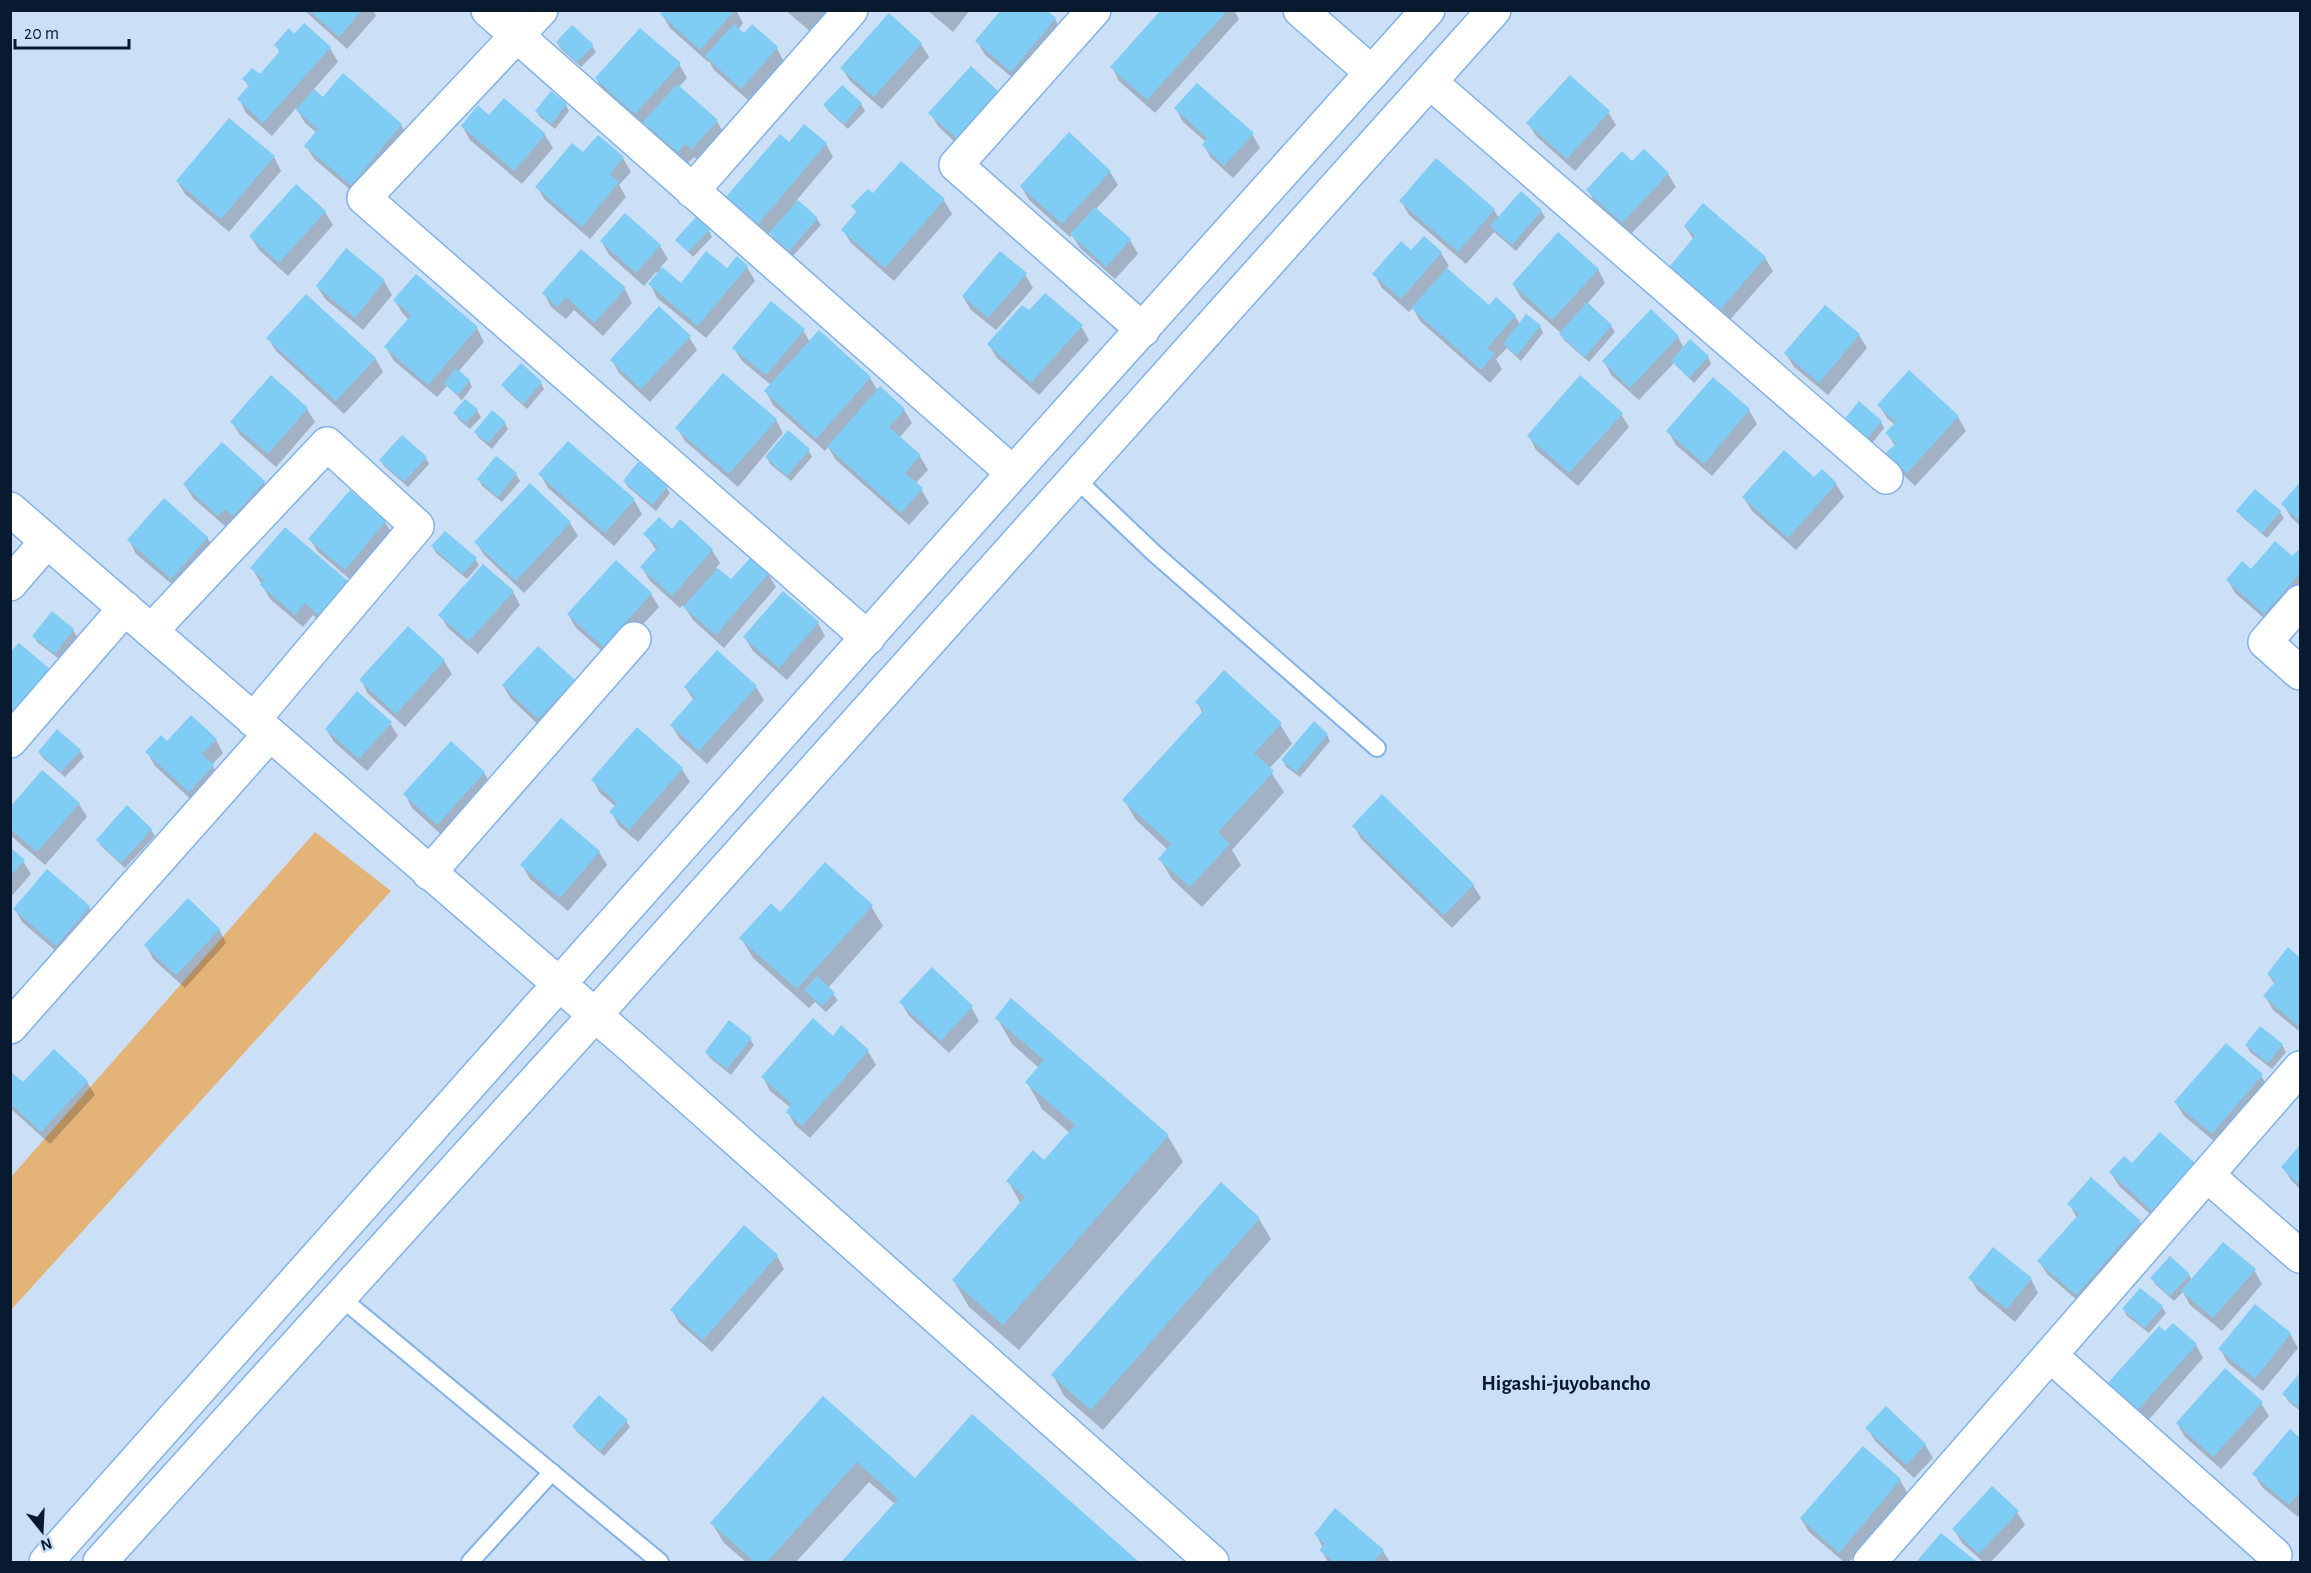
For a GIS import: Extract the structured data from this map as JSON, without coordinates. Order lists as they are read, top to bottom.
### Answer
{
  "districts": ["Higashi-juyobancho"],
  "scale_bar": "20 m",
  "north": "bottom"
}
